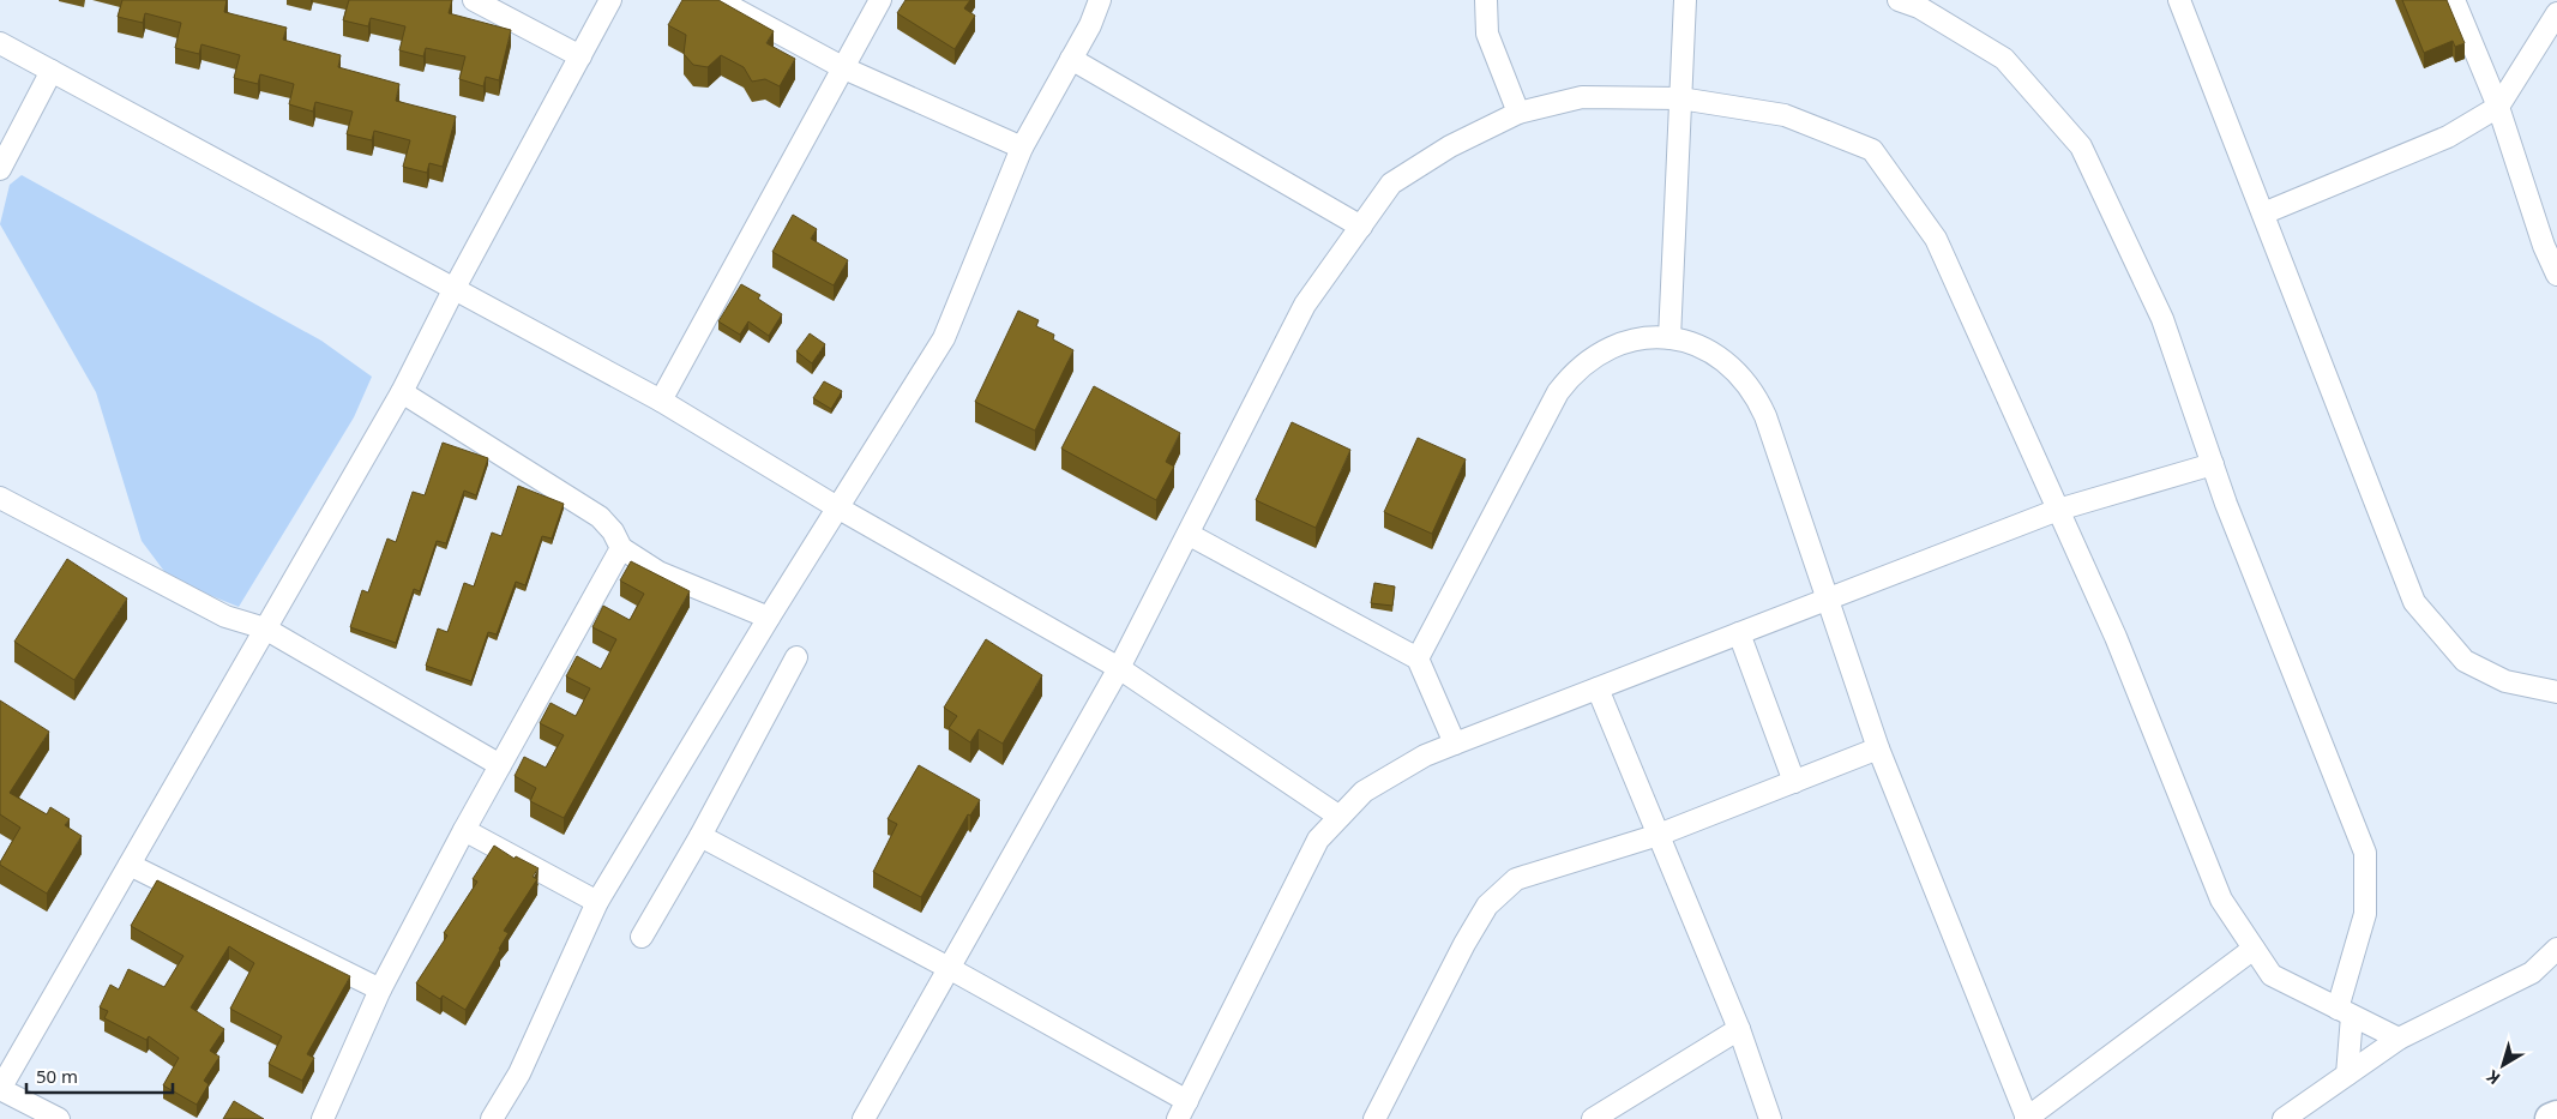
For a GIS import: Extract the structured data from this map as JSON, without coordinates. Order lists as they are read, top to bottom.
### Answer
{
  "scale_bar": "50 m",
  "north": "bottom left"
}
